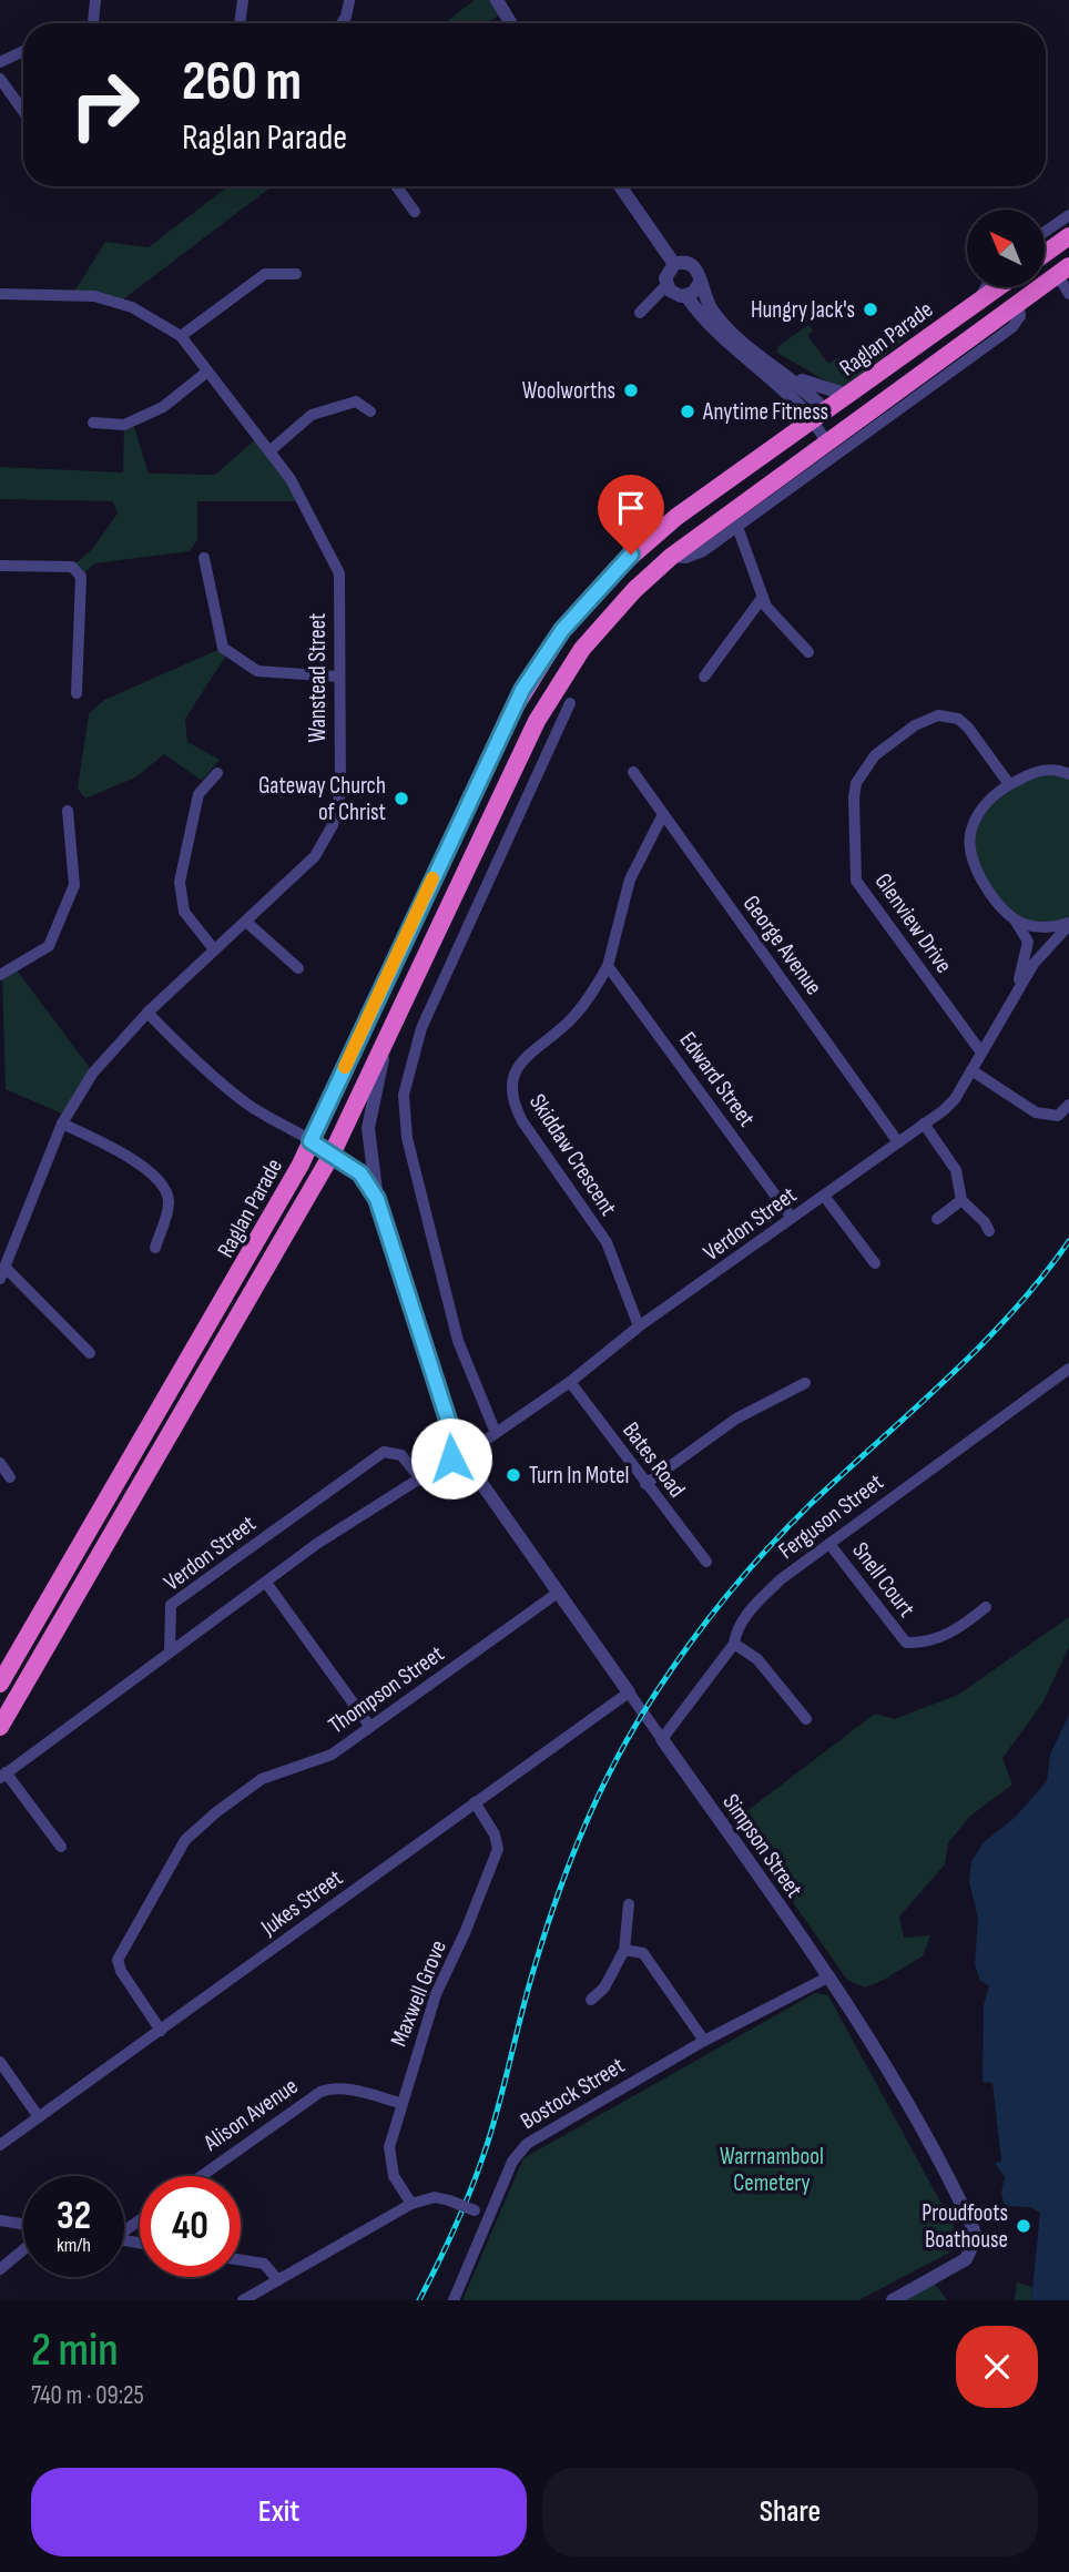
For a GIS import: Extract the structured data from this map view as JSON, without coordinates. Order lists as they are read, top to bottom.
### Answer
{
  "streets": {
    "highway": ["Raglan Parade"],
    "street": [
      "Wanstead Street",
      "Glenview Drive",
      "George Avenue",
      "Edward Street",
      "Skiddaw Crescent",
      "Verdon Street",
      "Bates Road",
      "Ferguson Street",
      "Snell Court",
      "Thompson Street",
      "Simpson Street",
      "Jukes Street",
      "Maxwell Grove",
      "Bostock Street",
      "Alison Avenue"
    ]
  },
  "crossings": [
    ["Glenview Drive", "Verdon Street"],
    ["George Avenue", "Skiddaw Crescent"],
    ["George Avenue", "Verdon Street"],
    ["Edward Street", "Skiddaw Crescent"],
    ["Edward Street", "Verdon Street"],
    ["Skiddaw Crescent", "Verdon Street"],
    ["Verdon Street", "Bates Road"],
    ["Verdon Street", "Simpson Street"],
    ["Ferguson Street", "Snell Court"],
    ["Ferguson Street", "Simpson Street"],
    ["Thompson Street", "Simpson Street"],
    ["Thompson Street", "Jukes Street"],
    ["Simpson Street", "Jukes Street"],
    ["Simpson Street", "Bostock Street"],
    ["Jukes Street", "Maxwell Grove"],
    ["Maxwell Grove", "Alison Avenue"]
  ],
  "parks": ["Warrnambool Cemetery"],
  "places": [
    "Hungry Jack's",
    "Woolworths",
    "Anytime Fitness",
    "Gateway Church of Christ",
    "Turn In Motel",
    "Proudfoots Boathouse"
  ],
  "north": "top left",
  "page": {
    "turn": ["260 m", "Raglan Parade"],
    "speed": "32 km/h",
    "limit": "40",
    "heading": ["2 min", "740 m · 09:25"],
    "buttons": ["Exit", "Share"]
  }
}
